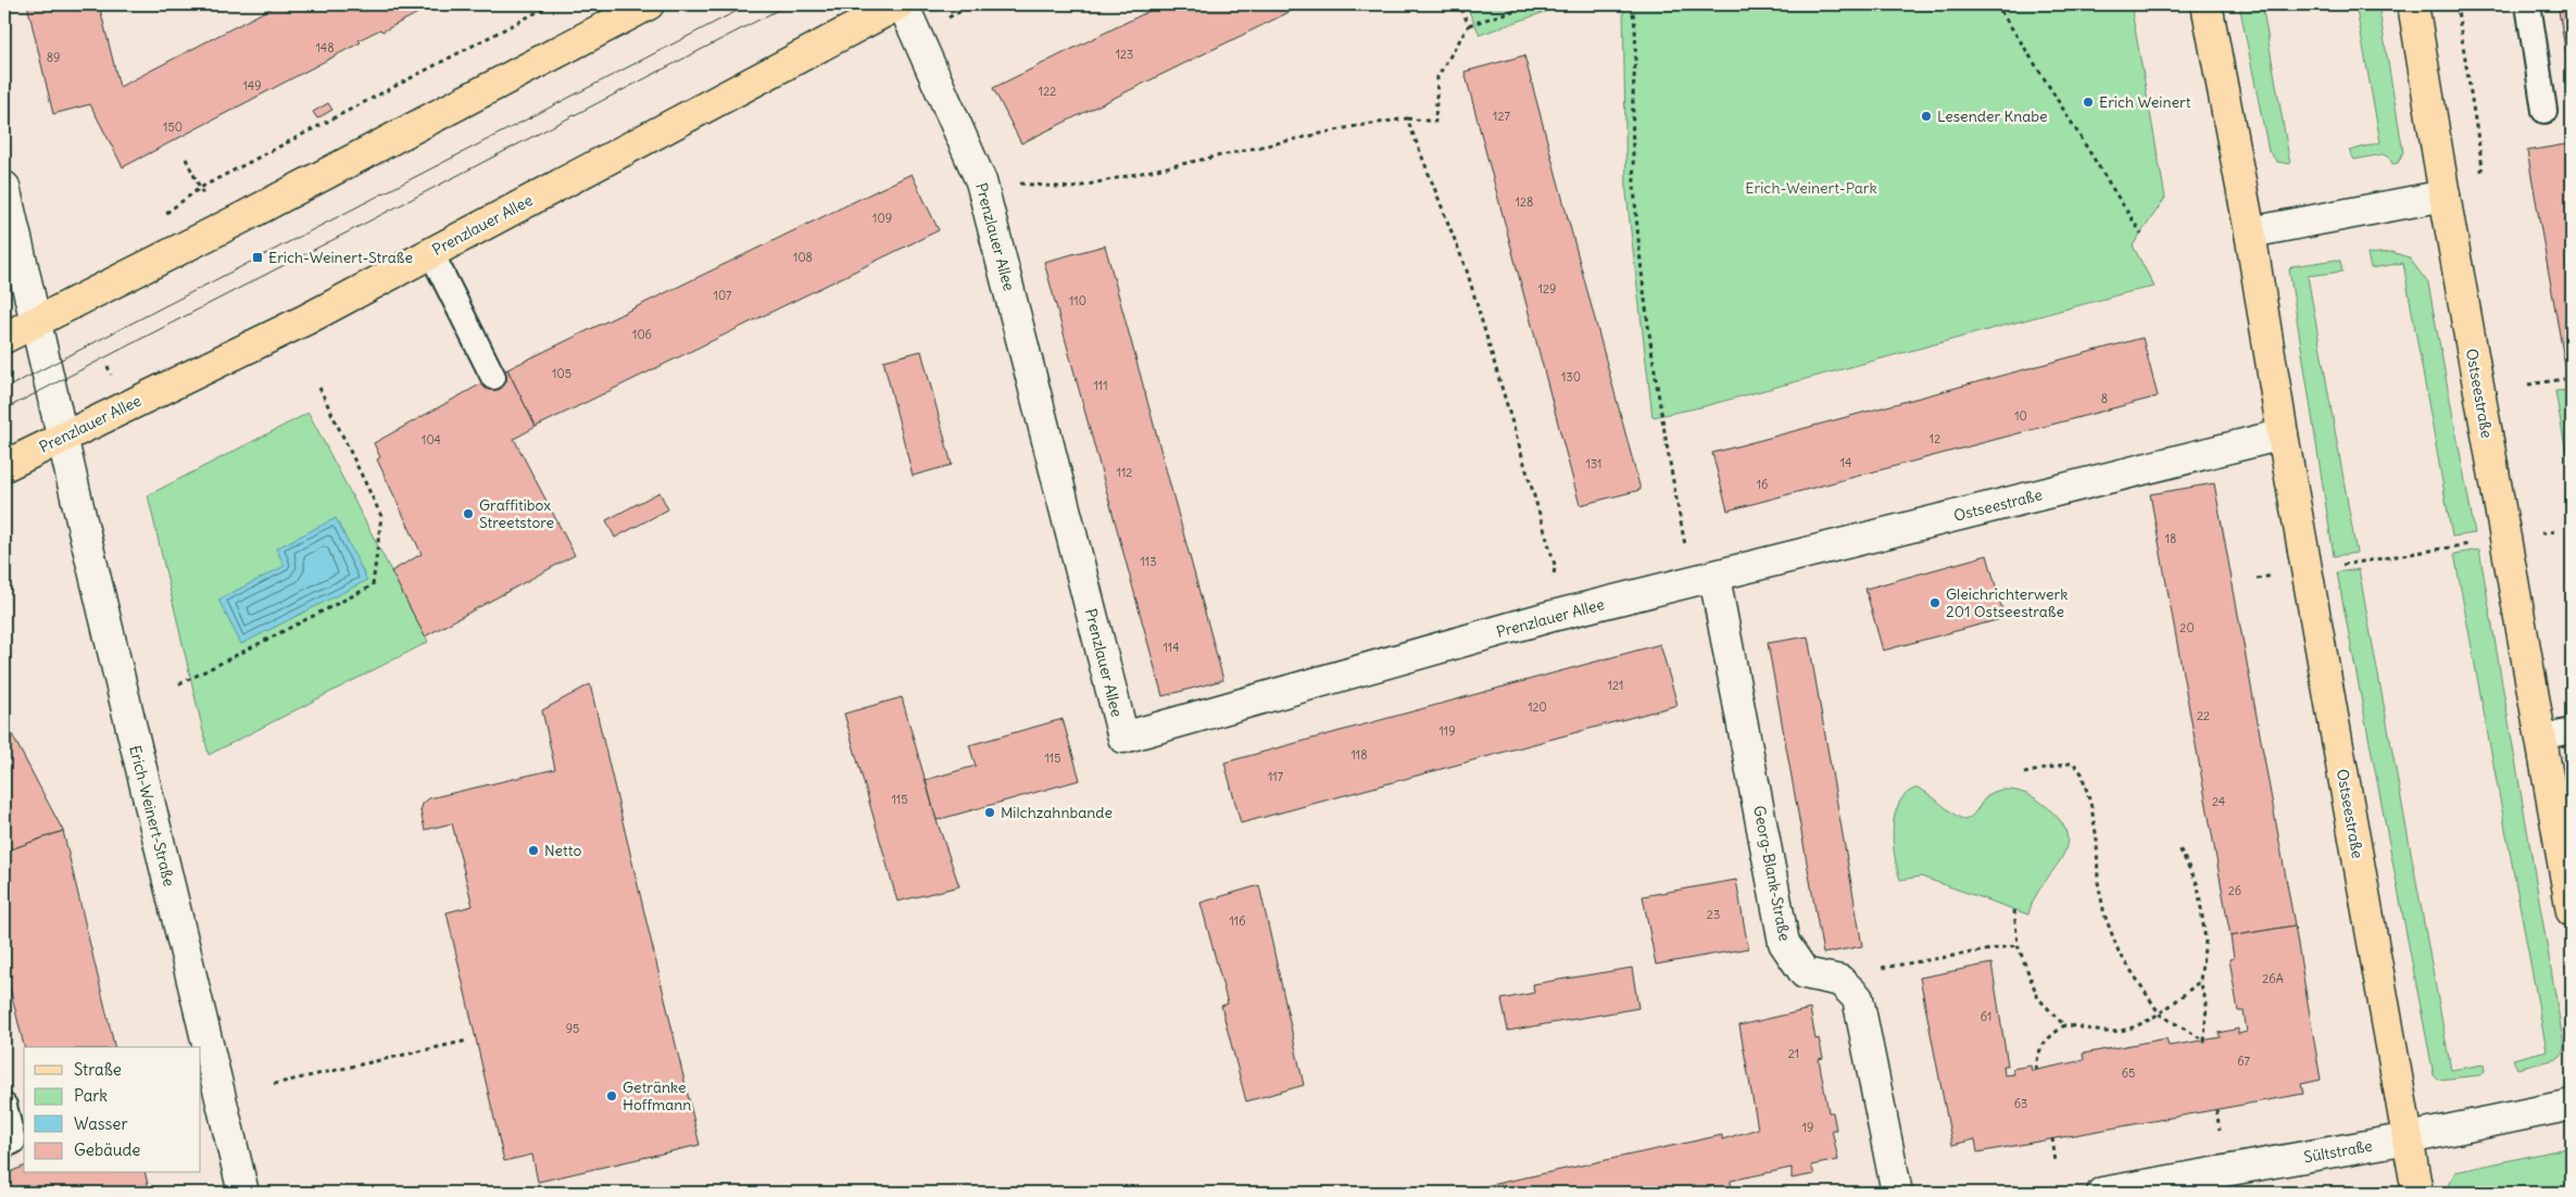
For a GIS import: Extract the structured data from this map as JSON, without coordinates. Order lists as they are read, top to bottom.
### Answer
{
  "streets": {
    "main road": ["Prenzlauer Allee", "Ostseestraße"],
    "street": ["Erich-Weinert-Straße", "Georg-Blank-Straße", "Sültstraße"]
  },
  "crossings": [
    ["Prenzlauer Allee", "Ostseestraße"],
    ["Prenzlauer Allee", "Erich-Weinert-Straße"],
    ["Prenzlauer Allee", "Georg-Blank-Straße"],
    ["Ostseestraße", "Georg-Blank-Straße"],
    ["Ostseestraße", "Sültstraße"]
  ],
  "parks": ["Erich-Weinert-Park"],
  "places": {
    "other": [
      "Erich Weinert",
      "Lesender Knabe",
      "Graffitibox Streetstore",
      "Gleichrichterwerk 201 Ostseestraße",
      "Milchzahnbande",
      "Netto",
      "Getränke Hoffmann"
    ],
    "transit": ["Erich-Weinert-Straße"]
  },
  "house_numbers": [
    "148",
    "123",
    "89",
    "149",
    "122",
    "127",
    "150",
    "128",
    "109",
    "108",
    "129",
    "107",
    "110",
    "106",
    "105",
    "130",
    "111",
    "8",
    "10",
    "12",
    "104",
    "14",
    "131",
    "112",
    "16",
    "18",
    "113",
    "20",
    "114",
    "121",
    "120",
    "22",
    "119",
    "118",
    "115",
    "117",
    "115",
    "24",
    "26",
    "23",
    "116",
    "26A",
    "61",
    "95",
    "21",
    "67",
    "65",
    "63",
    "19"
  ],
  "legend": [
    "Straße",
    "Park",
    "Wasser",
    "Gebäude"
  ]
}
